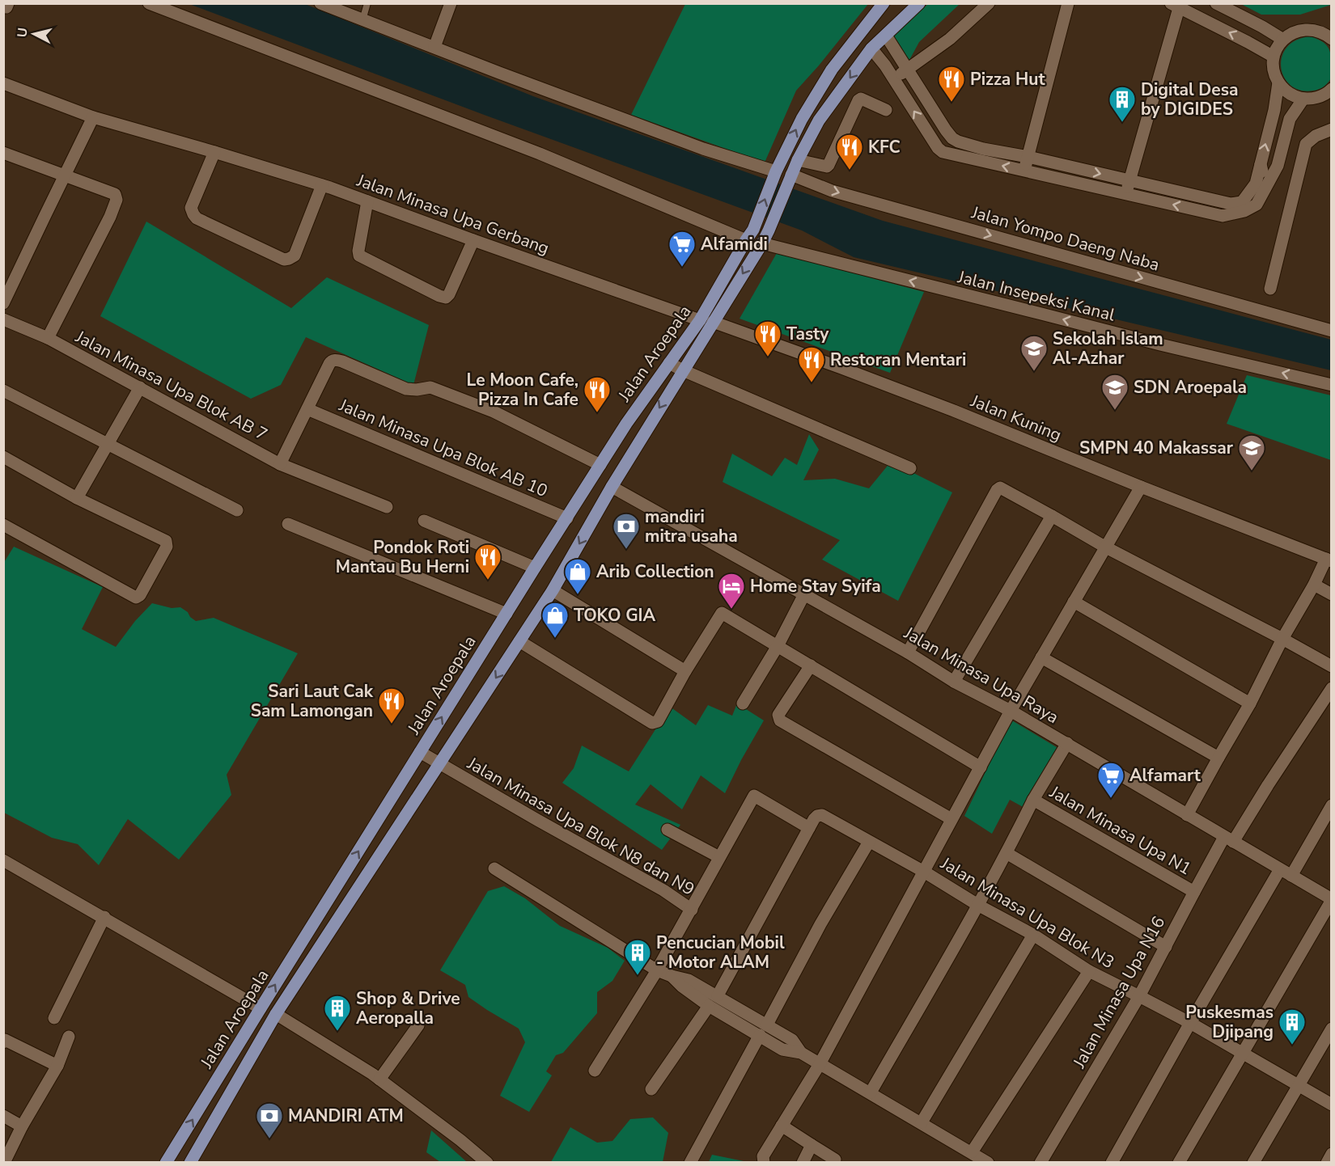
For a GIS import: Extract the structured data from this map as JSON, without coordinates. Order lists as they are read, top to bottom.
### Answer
{
  "streets": {
    "main road": ["Jalan Aroepala"],
    "street": [
      "Jalan Minasa Upa Gerbang",
      "Jalan Yompo Daeng Naba",
      "Jalan Insepeksi Kanal",
      "Jalan Minasa Upa Blok AB 7",
      "Jalan Kuning",
      "Jalan Minasa Upa Blok AB 10",
      "Jalan Minasa Upa Raya",
      "Jalan Minasa Upa Blok N8 dan N9",
      "Jalan Minasa Upa N1",
      "Jalan Minasa Upa Blok N3",
      "Jalan Minasa Upa N16"
    ]
  },
  "crossings": [
    ["Jalan Minasa Upa Gerbang", "Jalan Aroepala"],
    ["Jalan Yompo Daeng Naba", "Jalan Aroepala"],
    ["Jalan Insepeksi Kanal", "Jalan Aroepala"],
    ["Jalan Aroepala", "Jalan Kuning"],
    ["Jalan Aroepala", "Jalan Minasa Upa Blok AB 10"],
    ["Jalan Aroepala", "Jalan Minasa Upa Raya"],
    ["Jalan Aroepala", "Jalan Minasa Upa Blok N8 dan N9"],
    ["Jalan Minasa Upa Raya", "Jalan Minasa Upa N16"],
    ["Jalan Minasa Upa N1", "Jalan Minasa Upa Blok N3"],
    ["Jalan Minasa Upa N1", "Jalan Minasa Upa N16"],
    ["Jalan Minasa Upa Blok N3", "Jalan Minasa Upa N16"]
  ],
  "one_way": ["Jalan Insepeksi Kanal"],
  "places": {
    "restaurant": [
      "Pizza Hut",
      "KFC",
      "Tasty",
      "Restoran Mentari",
      "Le Moon Cafe, Pizza In Cafe",
      "Pondok Roti Mantau Bu Herni",
      "Sari Laut Cak Sam Lamongan"
    ],
    "building": [
      "Digital Desa by DIGIDES",
      "Pencucian Mobil - Motor ALAM",
      "Shop & Drive Aeropalla",
      "Puskesmas Djipang"
    ],
    "supermarket": ["Alfamidi", "Alfamart"],
    "school or university": ["Sekolah Islam Al-Azhar", "SDN Aroepala", "SMPN 40 Makassar"],
    "bank": ["mandiri mitra usaha", "MANDIRI ATM"],
    "shop": ["Arib Collection", "TOKO GIA"],
    "hotel": ["Home Stay Syifa"]
  },
  "north": "left"
}
